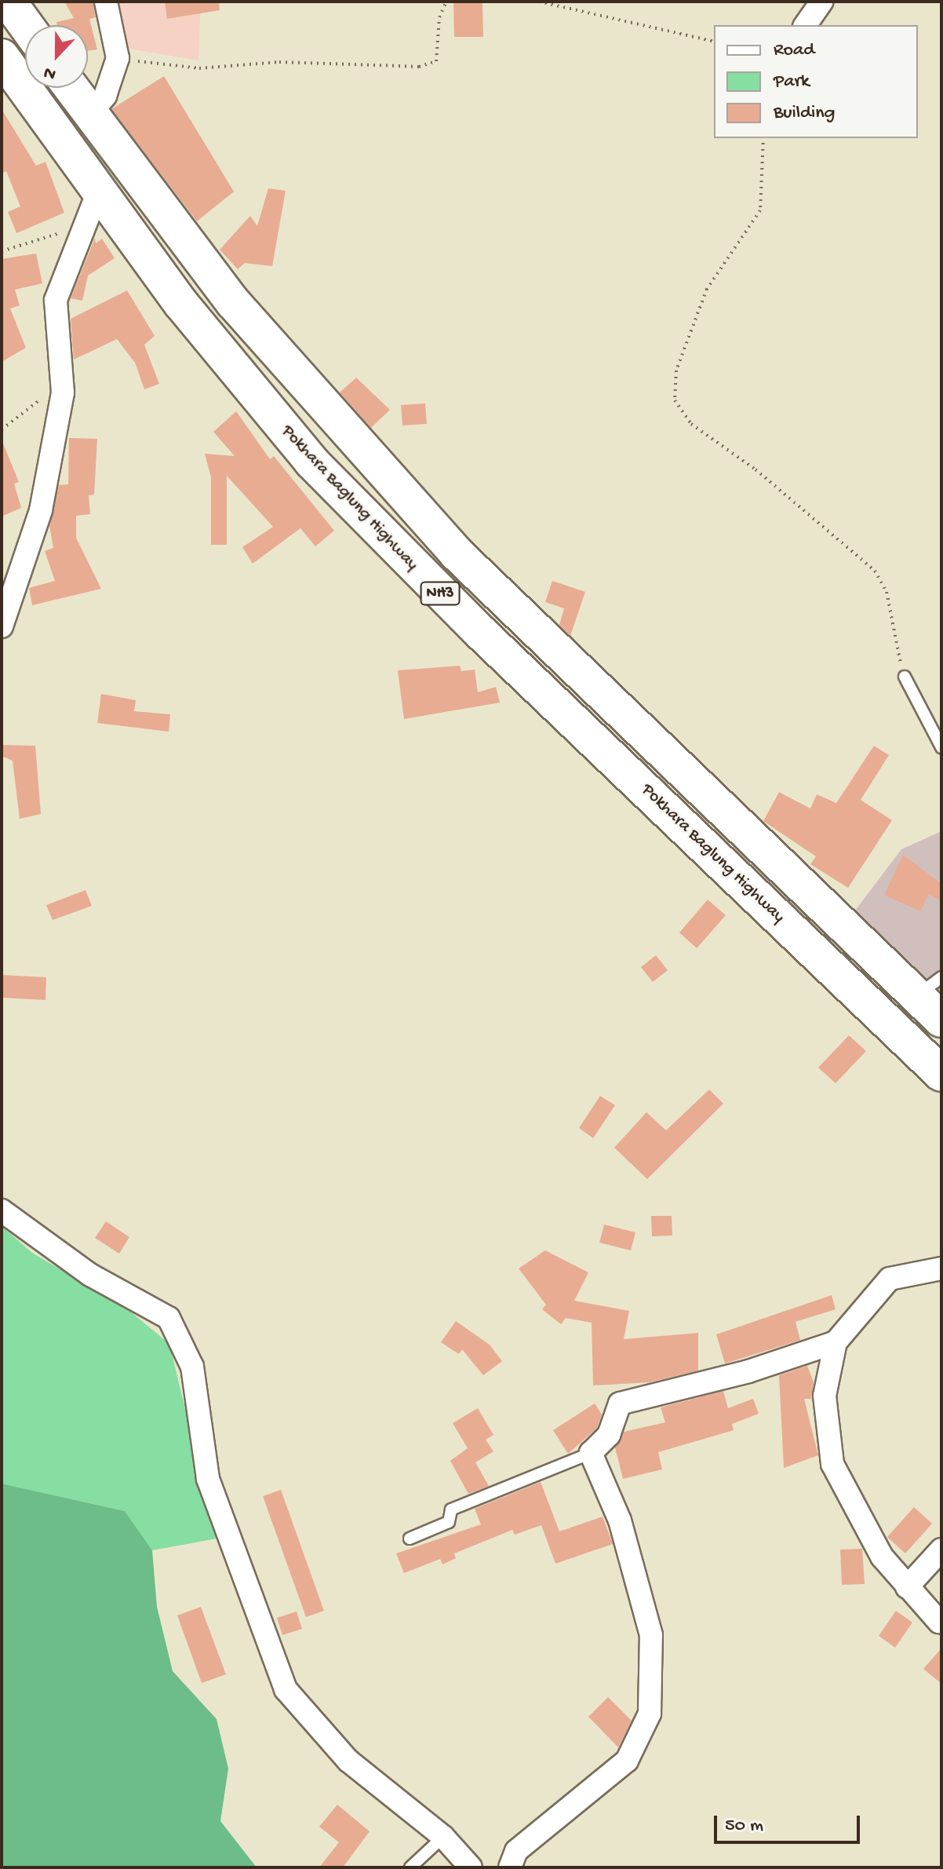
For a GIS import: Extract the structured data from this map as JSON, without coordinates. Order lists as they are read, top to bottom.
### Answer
{
  "streets": {
    "highway": ["Pokhara Baglung Highway", "NH3"]
  },
  "legend": ["Road", "Park", "Building"],
  "scale_bar": "50 m",
  "north": "bottom"
}
